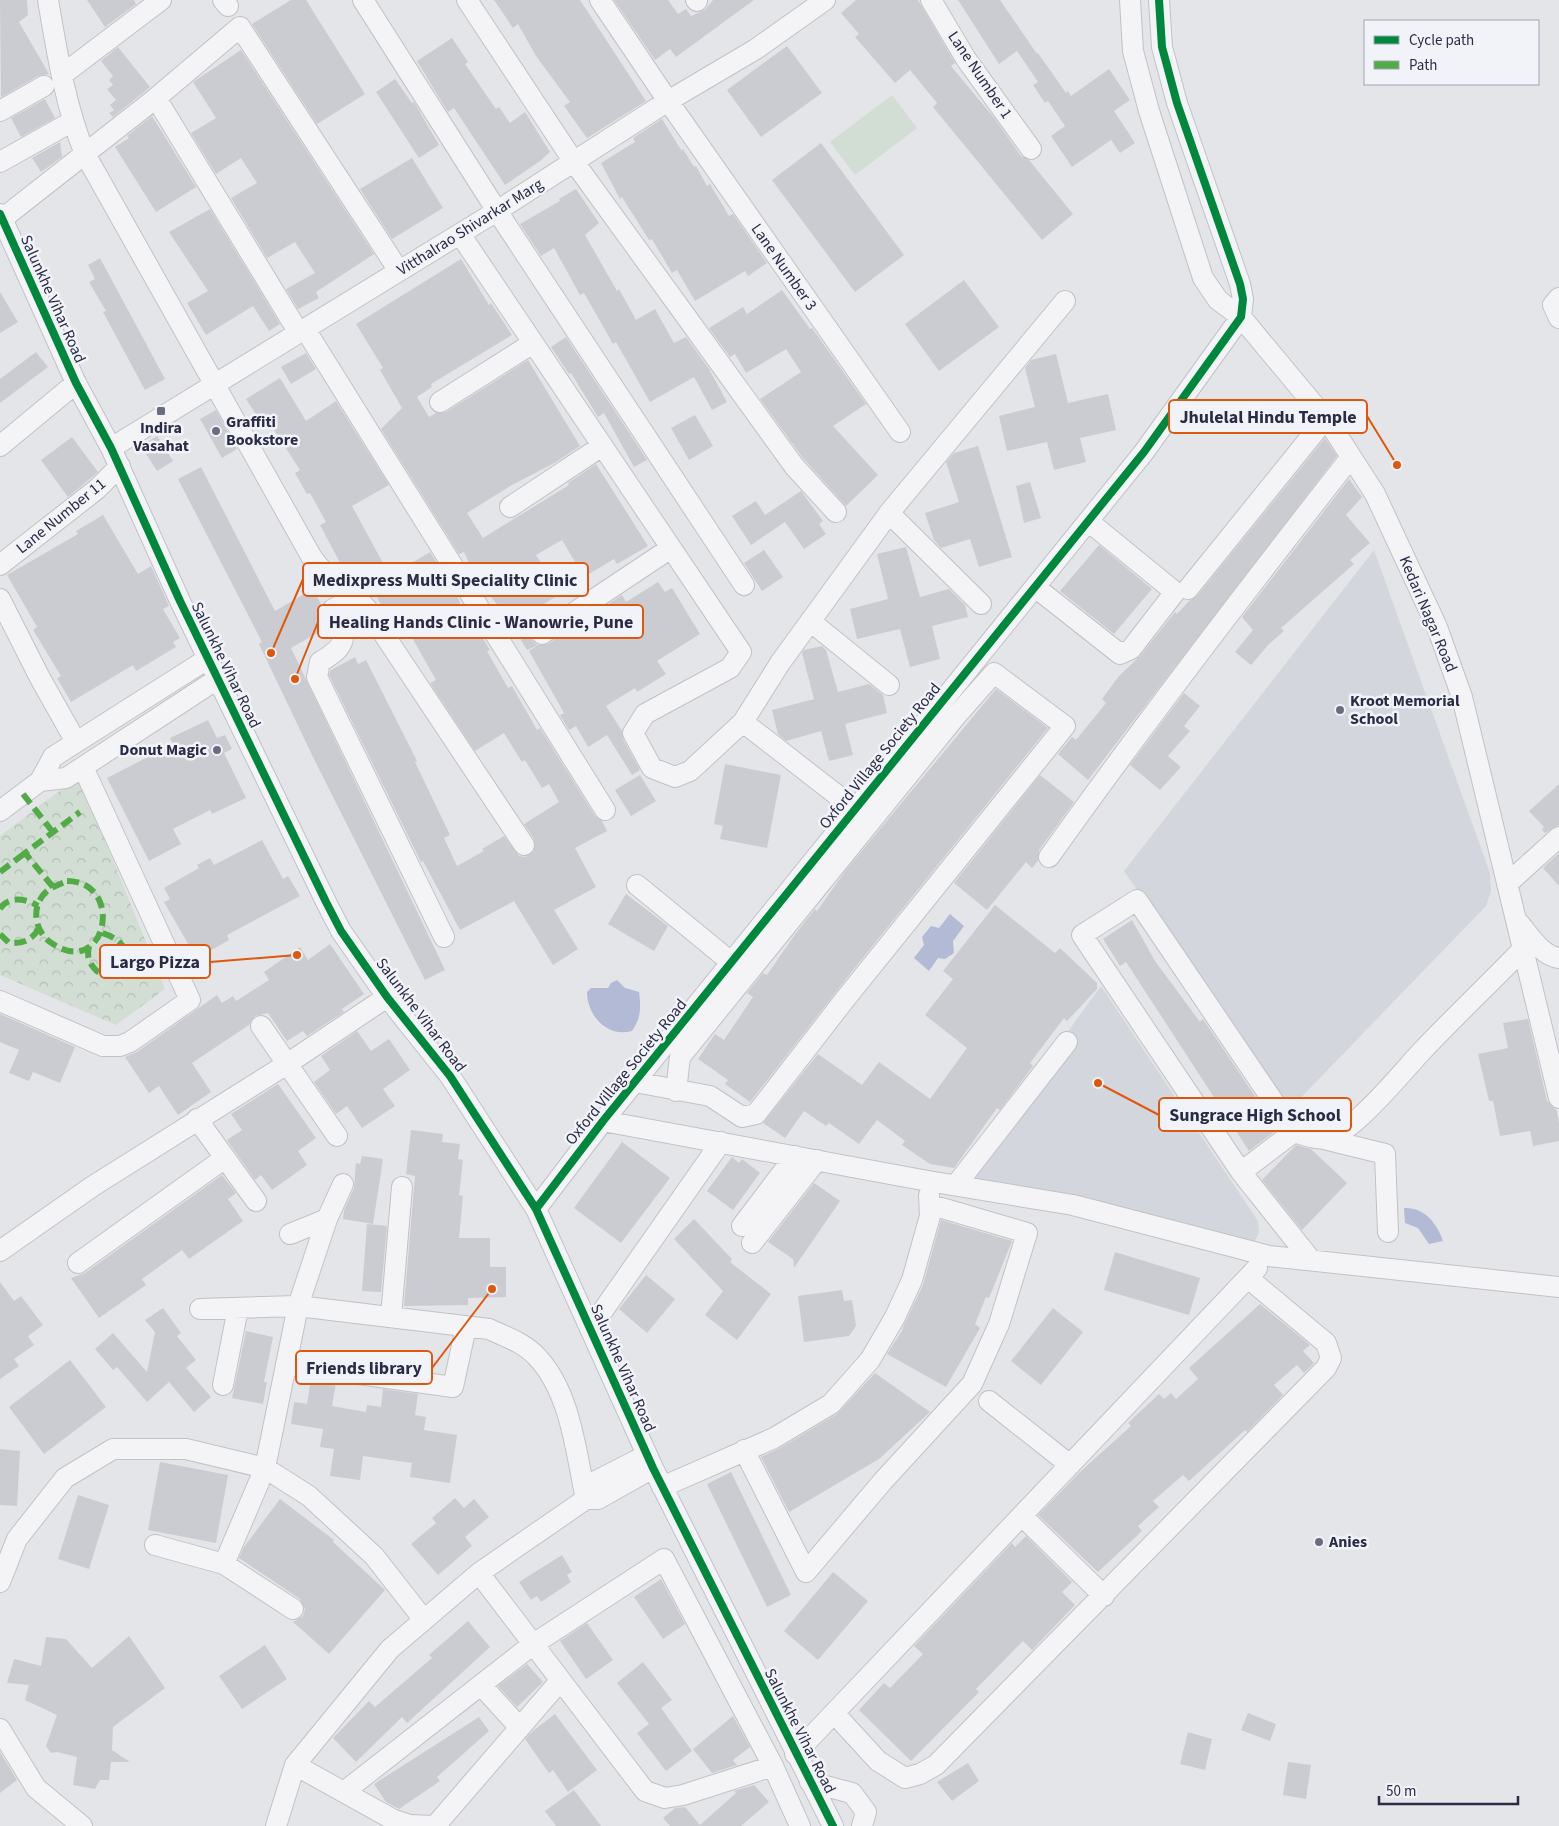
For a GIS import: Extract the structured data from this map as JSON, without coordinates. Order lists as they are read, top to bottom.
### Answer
{
  "streets": {
    "street": [
      "Lane Number 1",
      "Vitthalrao Shivarkar Marg",
      "Lane Number 3",
      "Salunkhe Vihar Road",
      "Lane Number 11",
      "Kedari Nagar Road",
      "Oxford Village Society Road"
    ]
  },
  "crossings": [
    ["Vitthalrao Shivarkar Marg", "Lane Number 3"],
    ["Vitthalrao Shivarkar Marg", "Salunkhe Vihar Road"],
    ["Vitthalrao Shivarkar Marg", "Lane Number 11"],
    ["Salunkhe Vihar Road", "Lane Number 11"],
    ["Salunkhe Vihar Road", "Oxford Village Society Road"],
    ["Kedari Nagar Road", "Oxford Village Society Road"]
  ],
  "places": {
    "transit": ["Indira Vasahat"],
    "other": [
      "Graffiti Bookstore",
      "Jhulelal Hindu Temple",
      "Medixpress Multi Speciality Clinic",
      "Healing Hands Clinic - Wanowrie, Pune",
      "Kroot Memorial School",
      "Donut Magic",
      "Largo Pizza",
      "Sungrace High School",
      "Friends library",
      "Anies"
    ]
  },
  "legend": ["Cycle path", "Path"],
  "scale_bar": "50 m"
}
